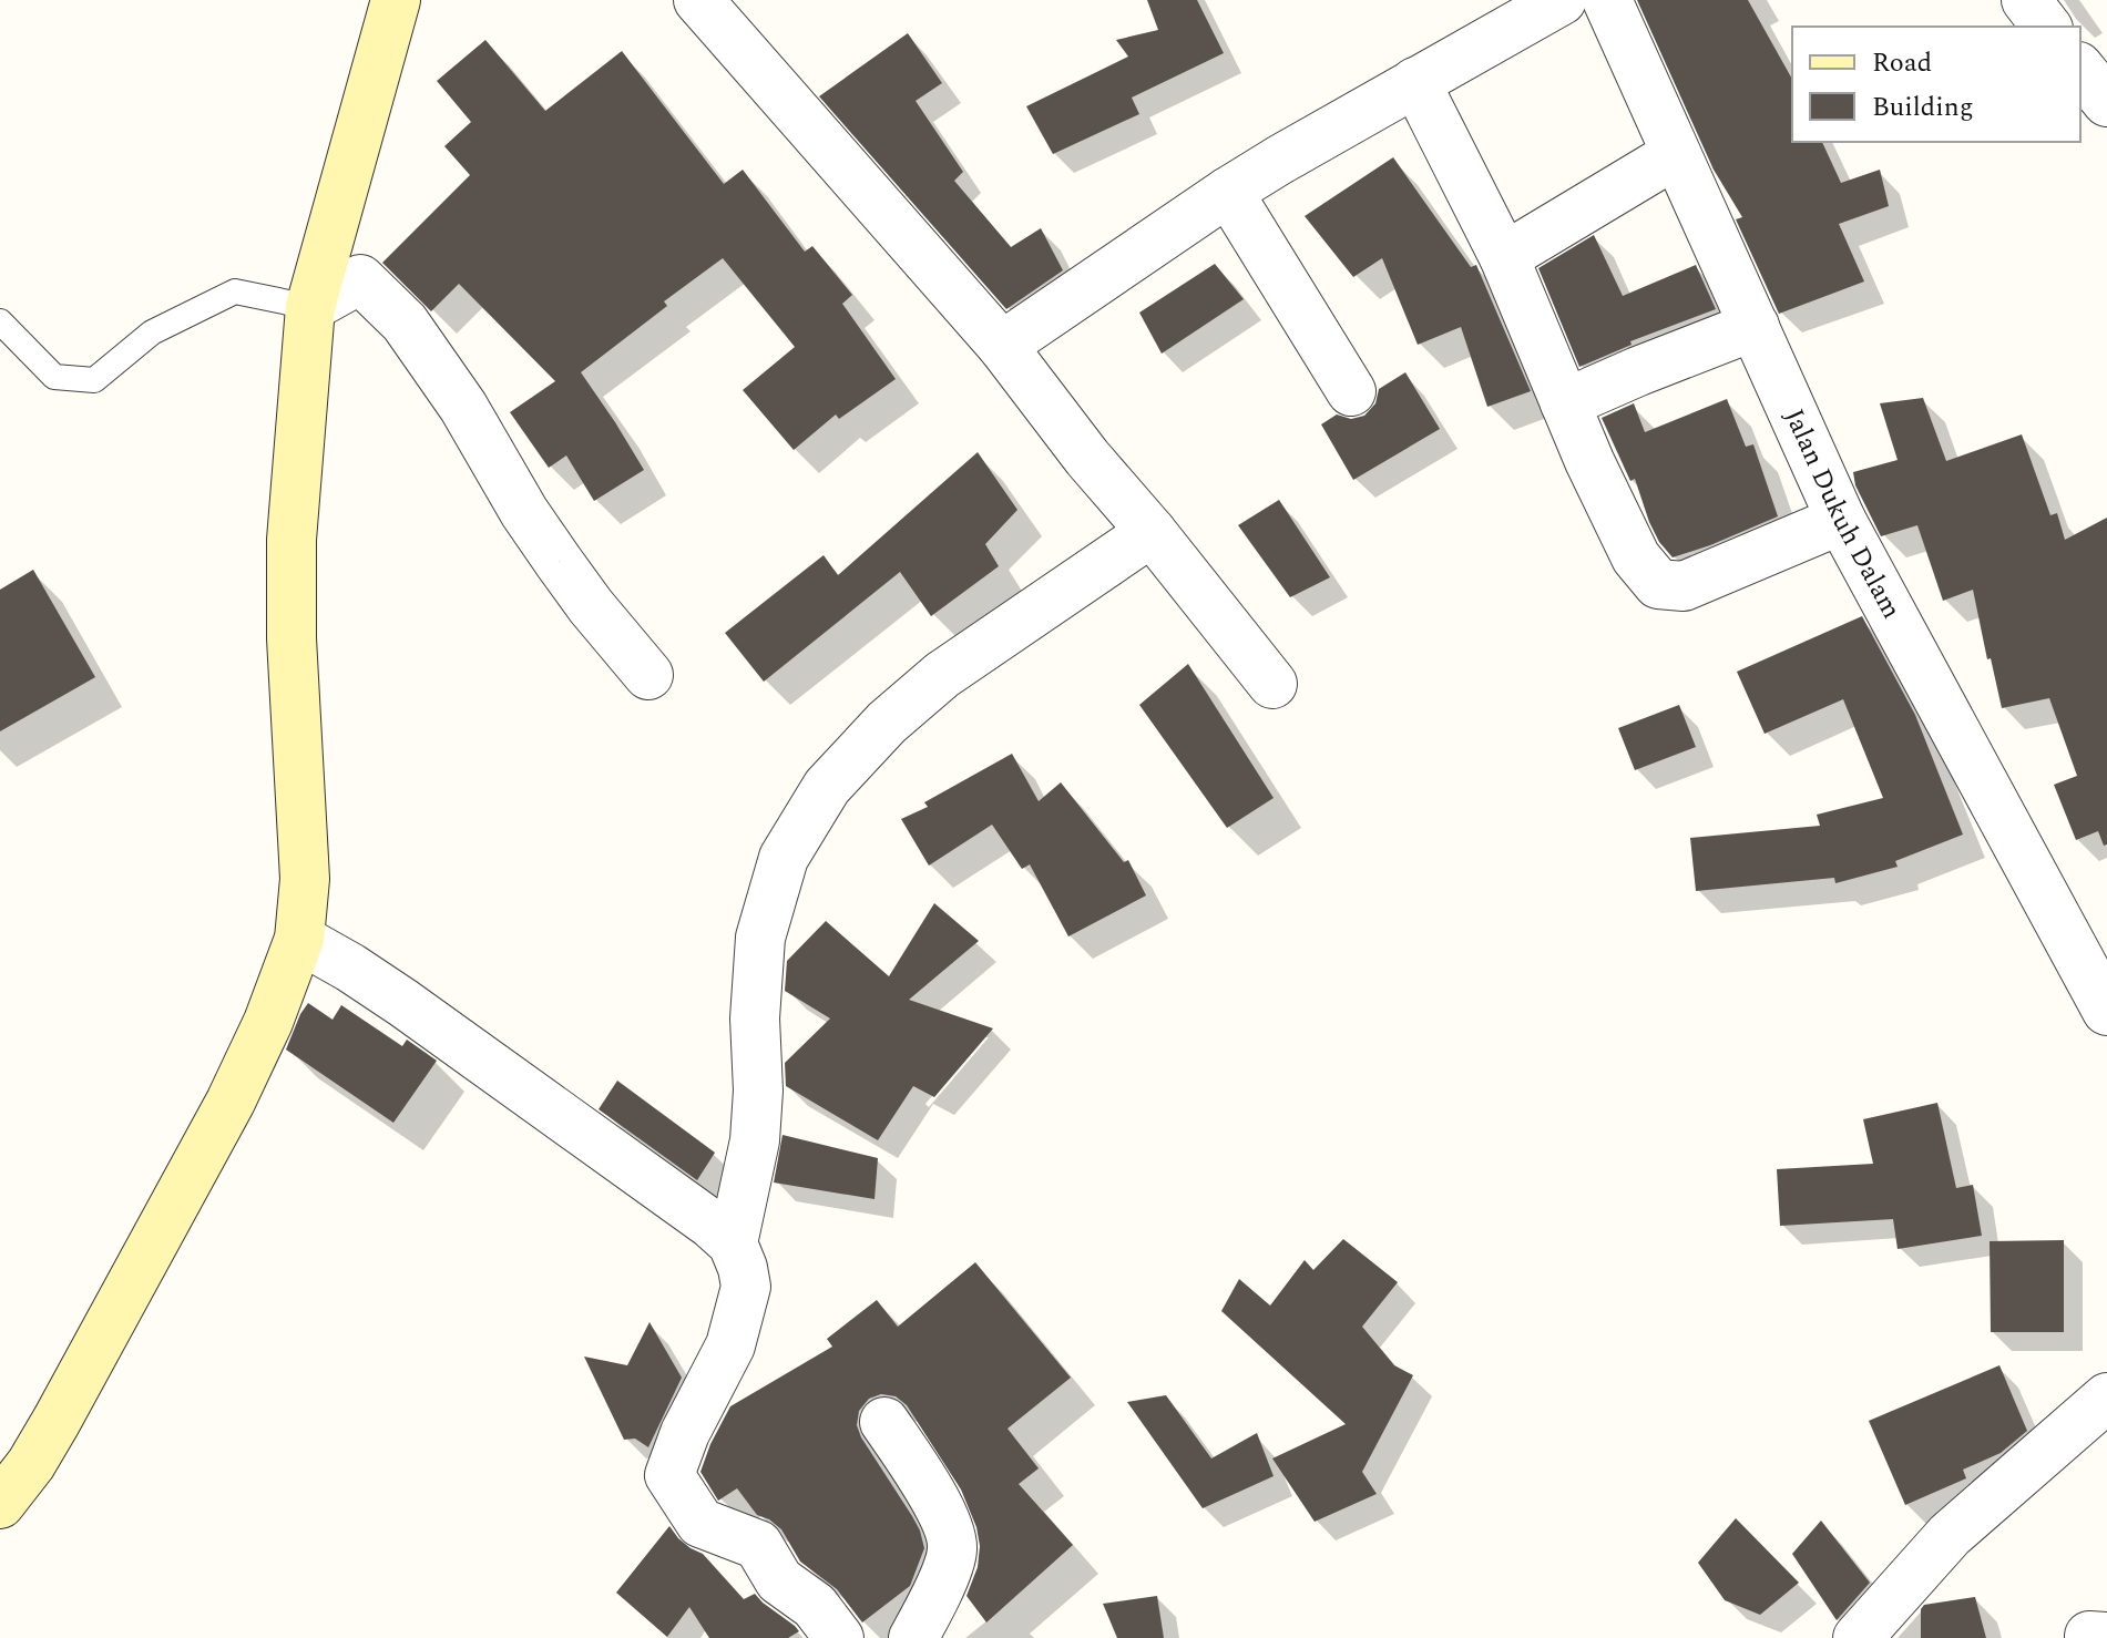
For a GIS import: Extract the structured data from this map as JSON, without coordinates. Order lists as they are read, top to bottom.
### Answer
{
  "streets": {
    "street": ["Jalan Dukuh Dalam"]
  },
  "legend": ["Road", "Building"]
}
